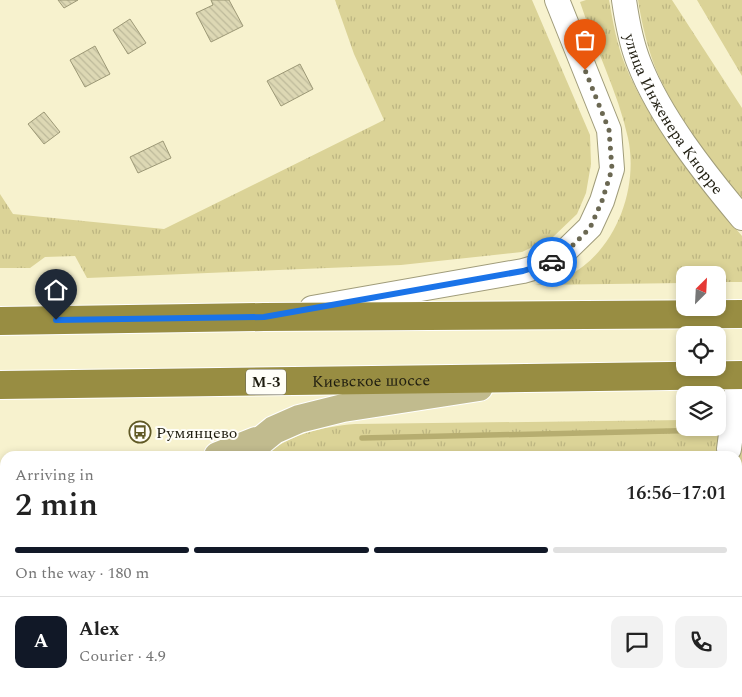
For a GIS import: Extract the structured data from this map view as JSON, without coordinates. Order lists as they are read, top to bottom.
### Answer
{
  "streets": {
    "highway": ["Киевское шоссе", "М-3"],
    "street": ["улица Инженера Кнорре"]
  },
  "places": {
    "bus stop": ["Румянцево"]
  },
  "north": "top right",
  "page": {
    "heading": ["2 min", "Arriving in", "16:56–17:01"],
    "panel": ["Alex", "Courier · 4.9"],
    "bar": "On the way · 180 m",
    "round": "A"
  }
}
